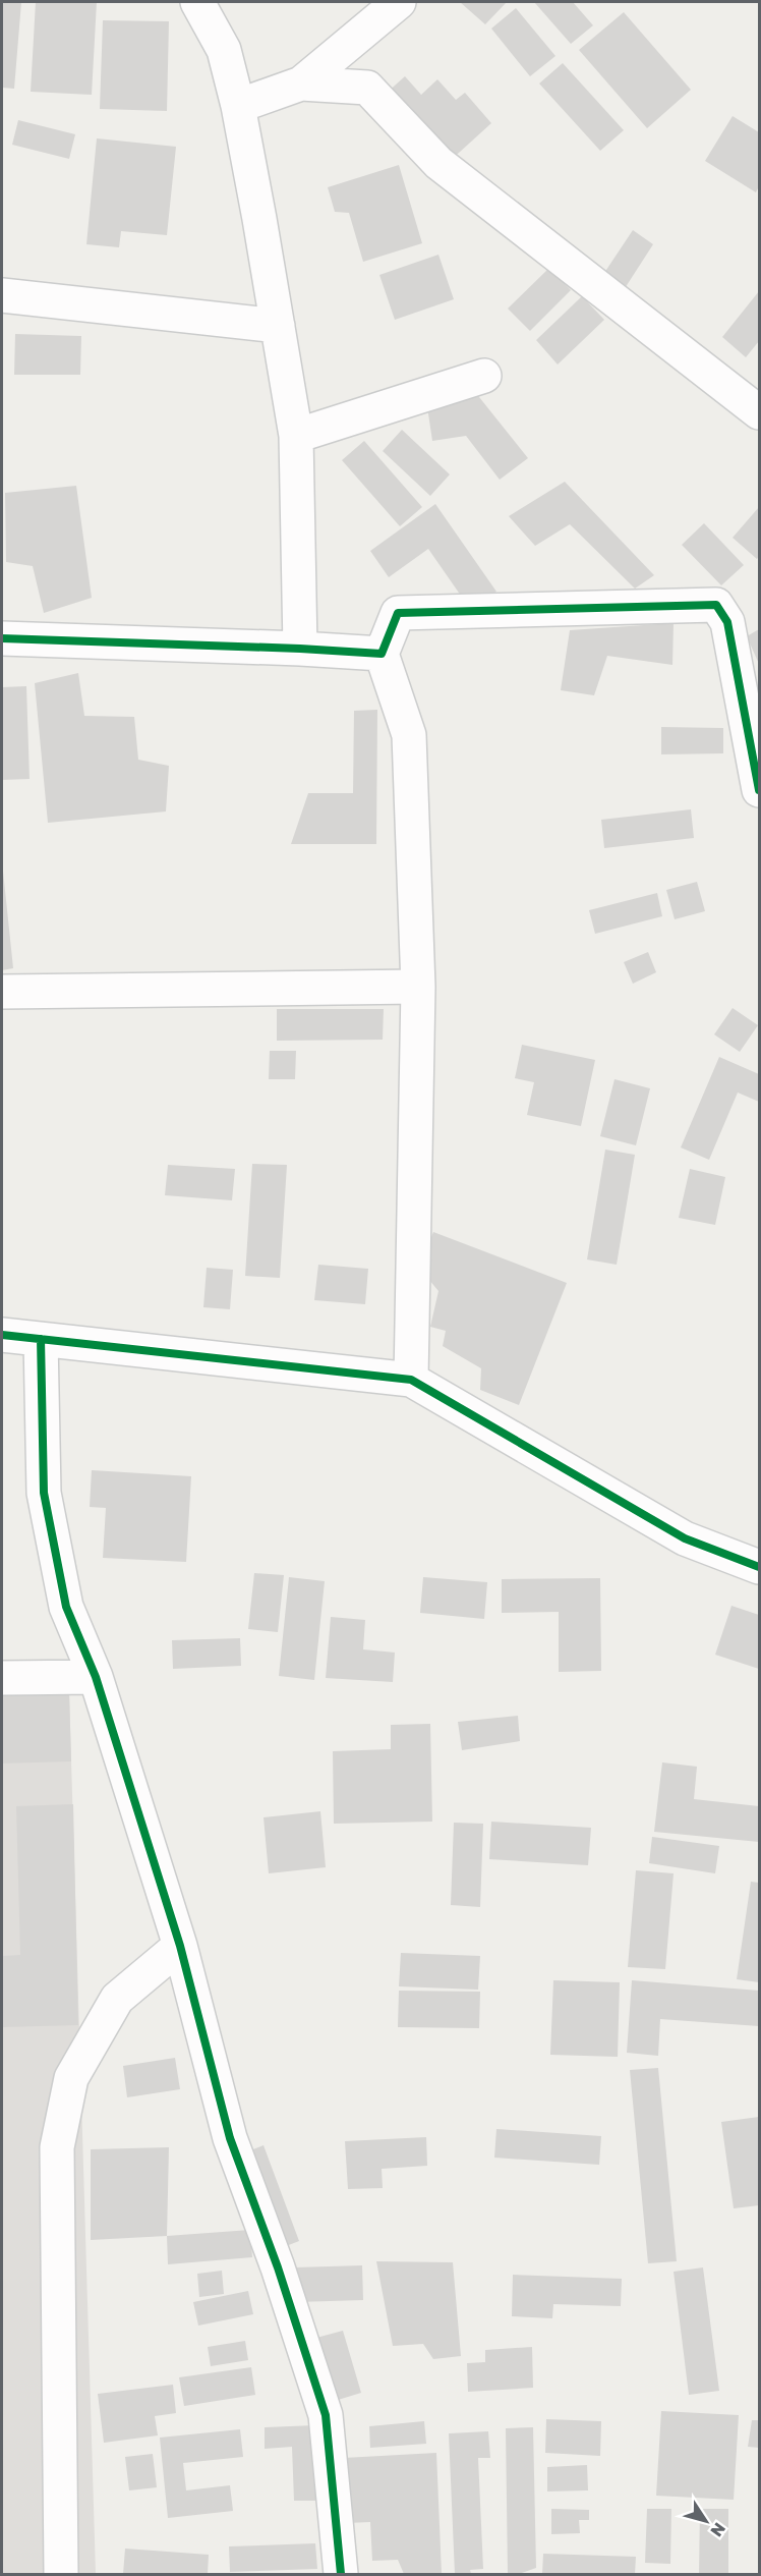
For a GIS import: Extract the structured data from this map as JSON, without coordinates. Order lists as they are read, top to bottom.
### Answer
{
  "north": "bottom right"
}
